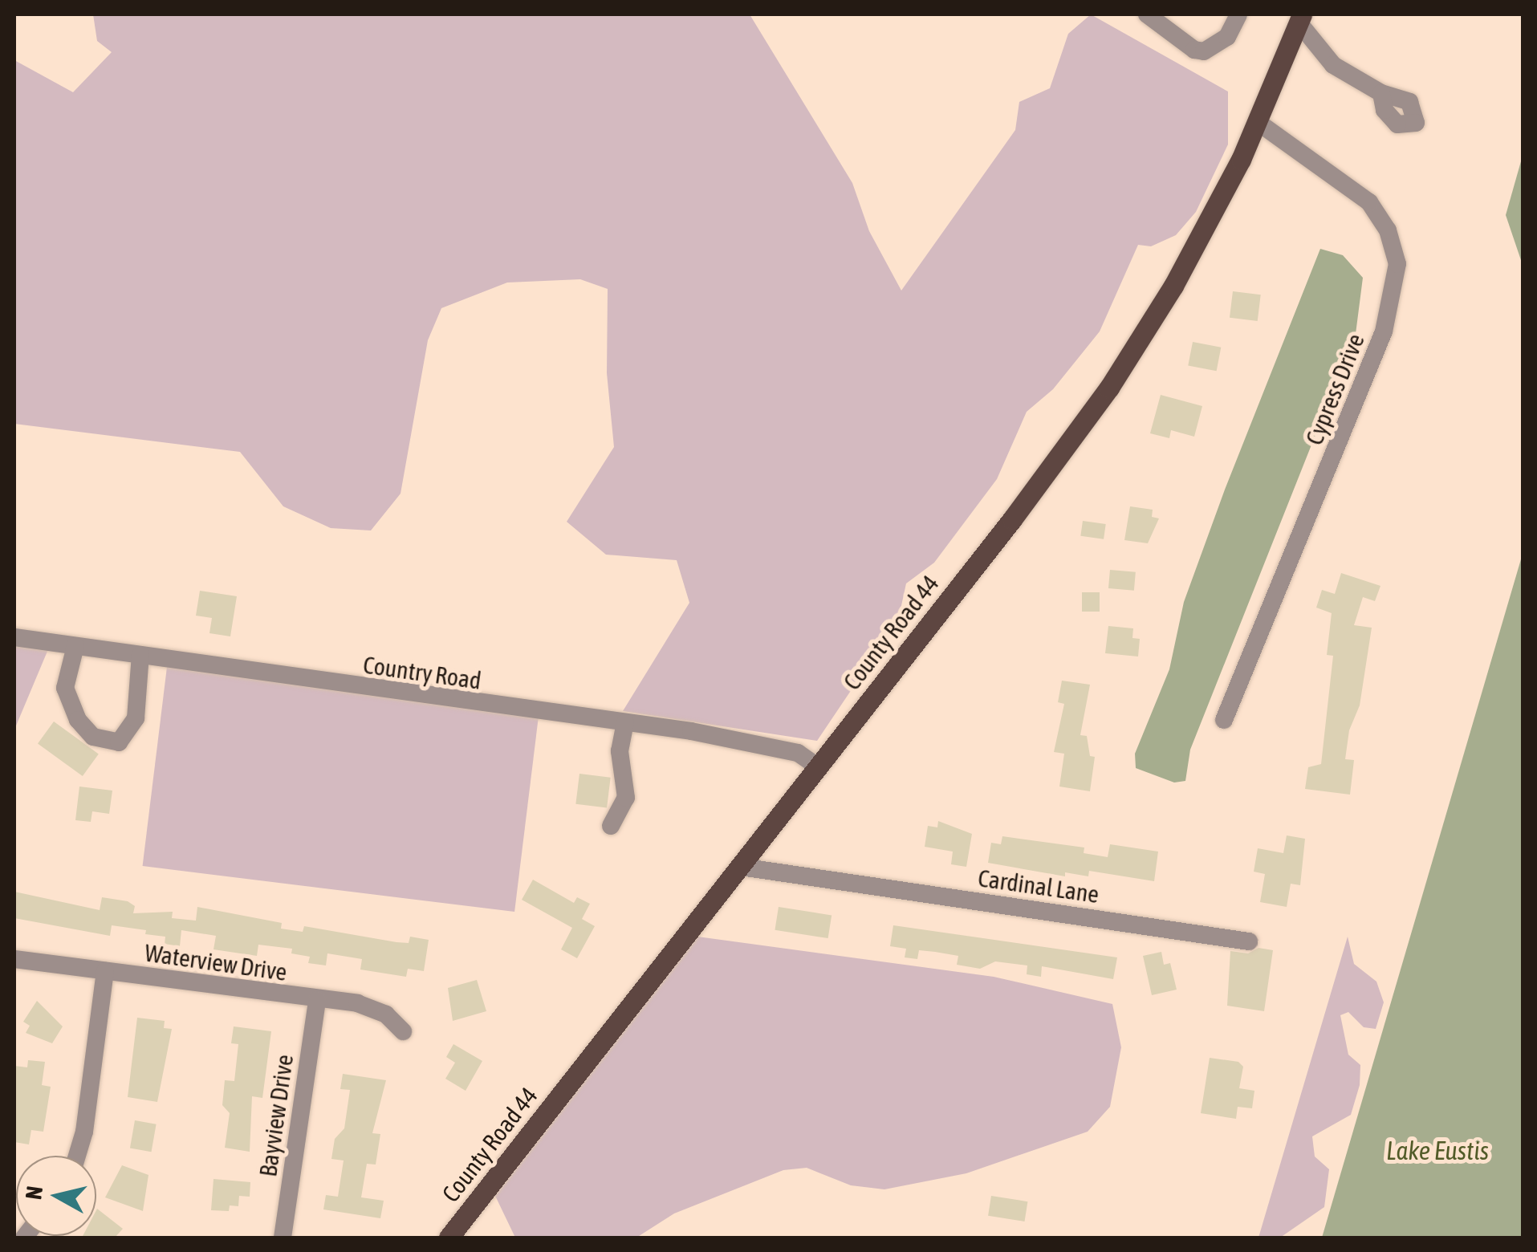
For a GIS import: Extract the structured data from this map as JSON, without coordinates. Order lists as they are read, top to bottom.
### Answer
{
  "streets": {
    "main road": ["County Road 44"],
    "street": [
      "Cypress Drive",
      "Country Road",
      "Cardinal Lane",
      "Waterview Drive",
      "Bayview Drive"
    ]
  },
  "crossings": [
    ["Cypress Drive", "County Road 44"],
    ["County Road 44", "Country Road"],
    ["County Road 44", "Cardinal Lane"],
    ["Waterview Drive", "Bayview Drive"]
  ],
  "water": ["Lake Eustis"],
  "north": "left"
}
